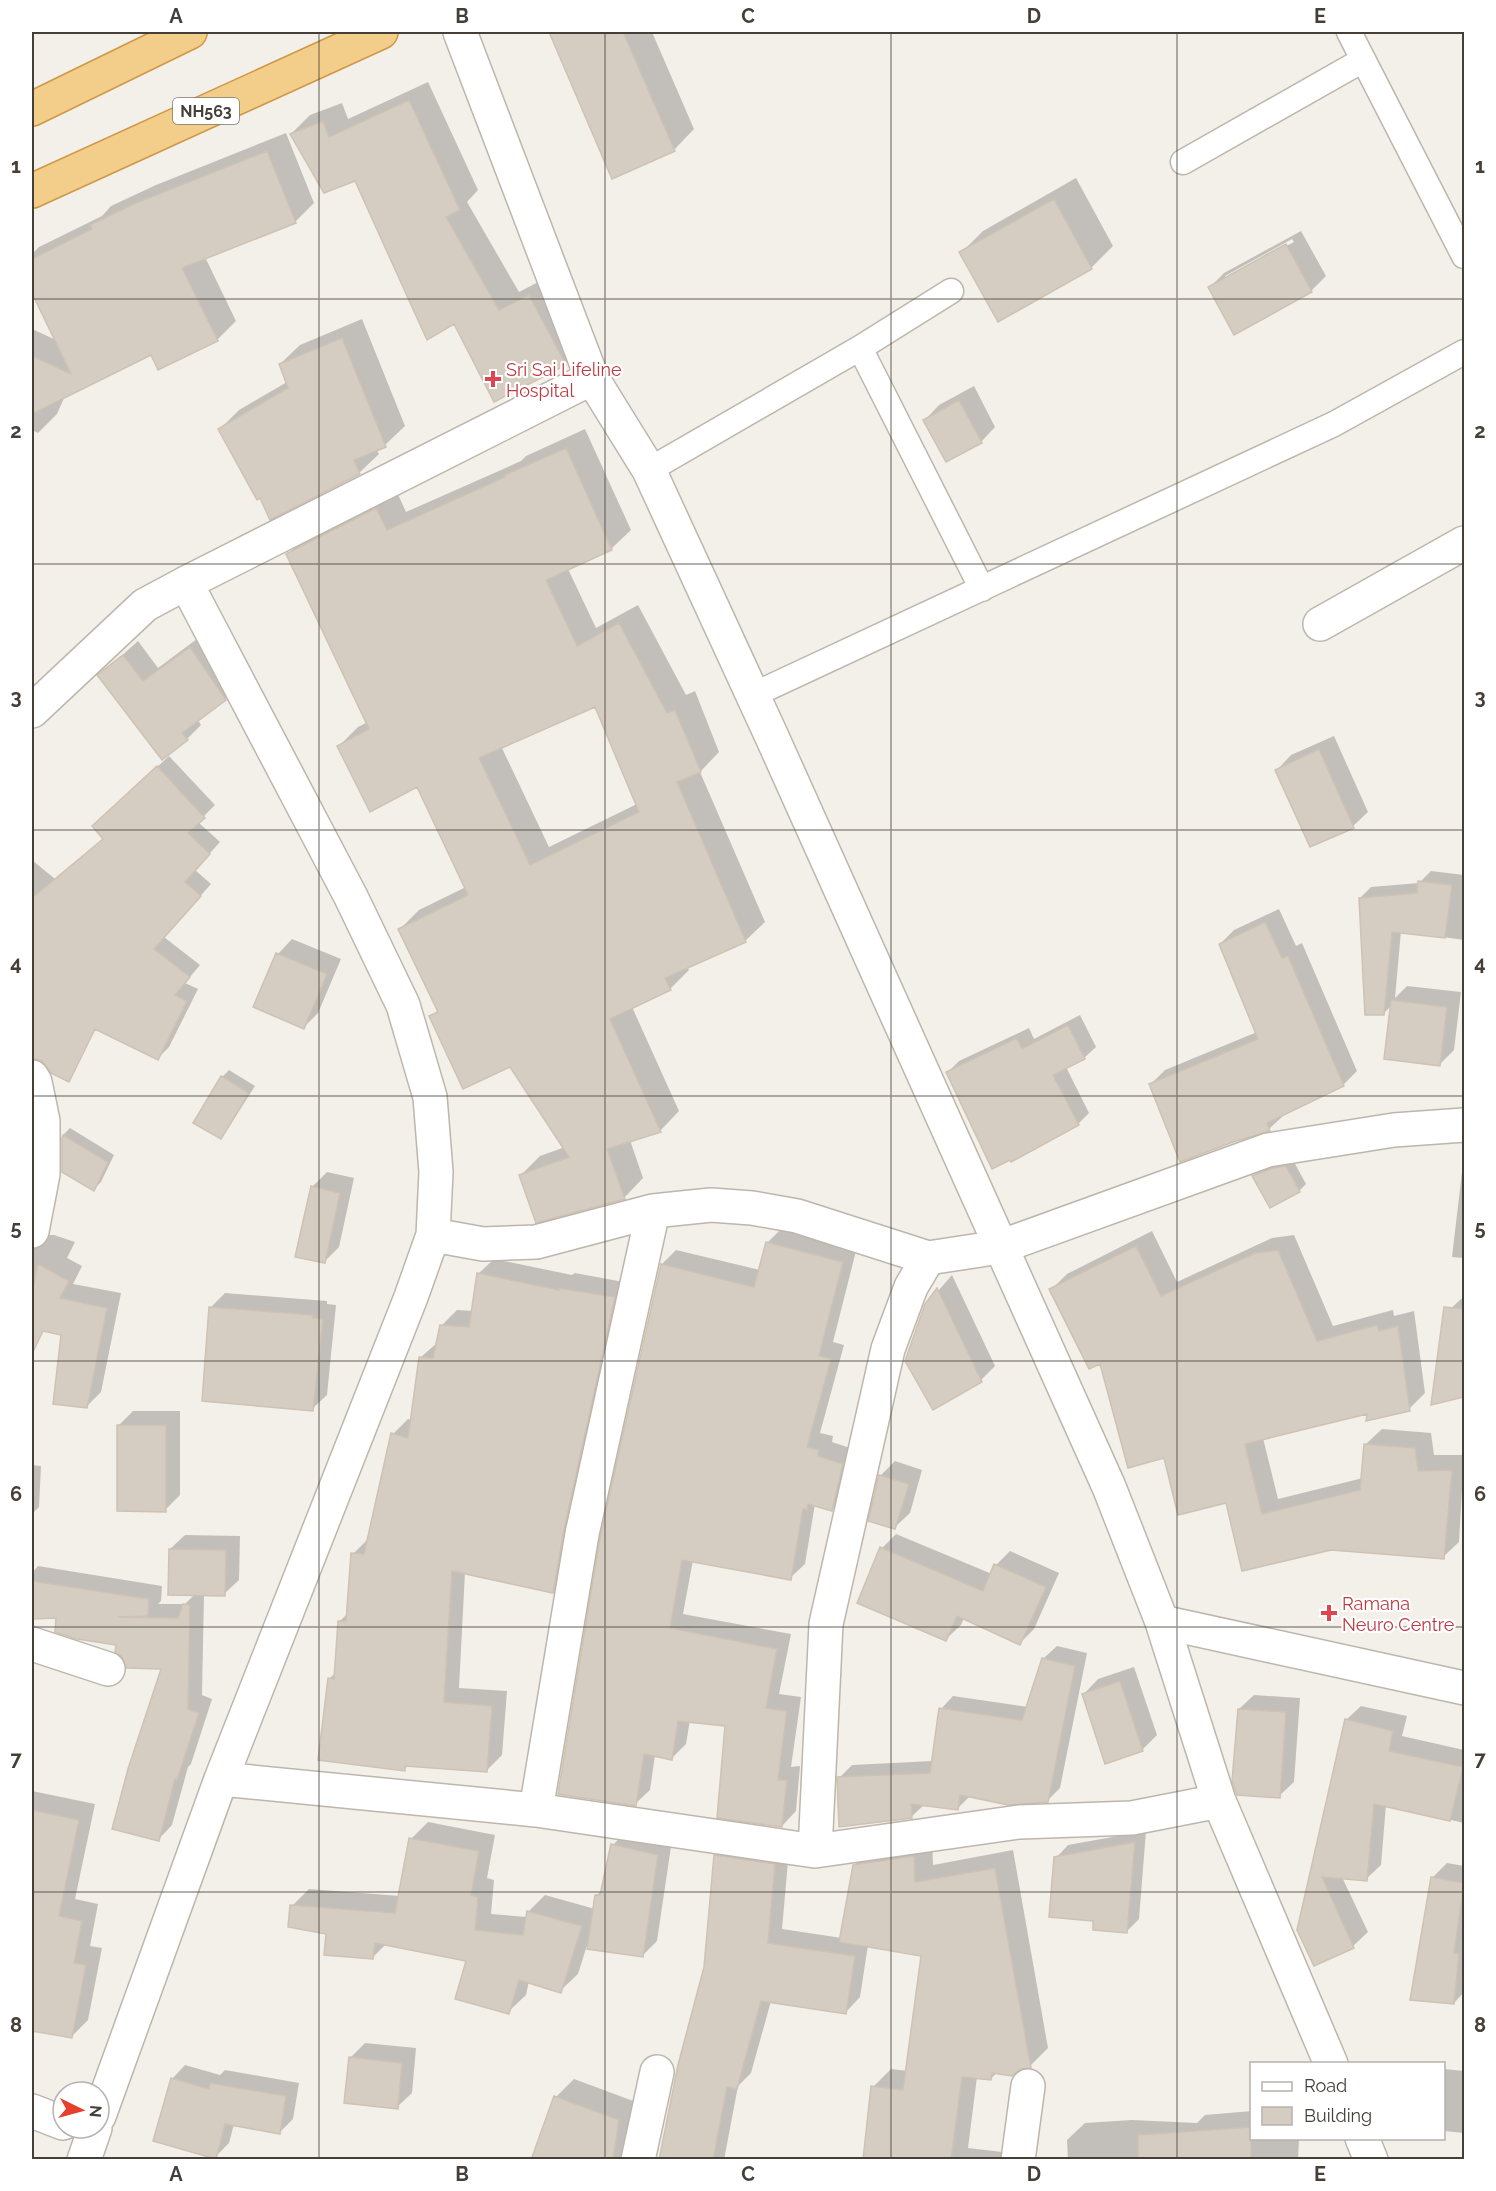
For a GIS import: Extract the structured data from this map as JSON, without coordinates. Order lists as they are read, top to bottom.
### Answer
{
  "streets": {
    "highway": ["NH563"]
  },
  "places": {
    "health": ["Sri Sai Lifeline Hospital", "Ramana Neuro Centre"]
  },
  "legend": ["Road", "Building"],
  "north": "right",
  "grid": {
    "columns": [
      "A",
      "B",
      "C",
      "D",
      "E"
    ],
    "rows": [
      "1",
      "2",
      "3",
      "4",
      "5",
      "6",
      "7",
      "8"
    ]
  }
}
